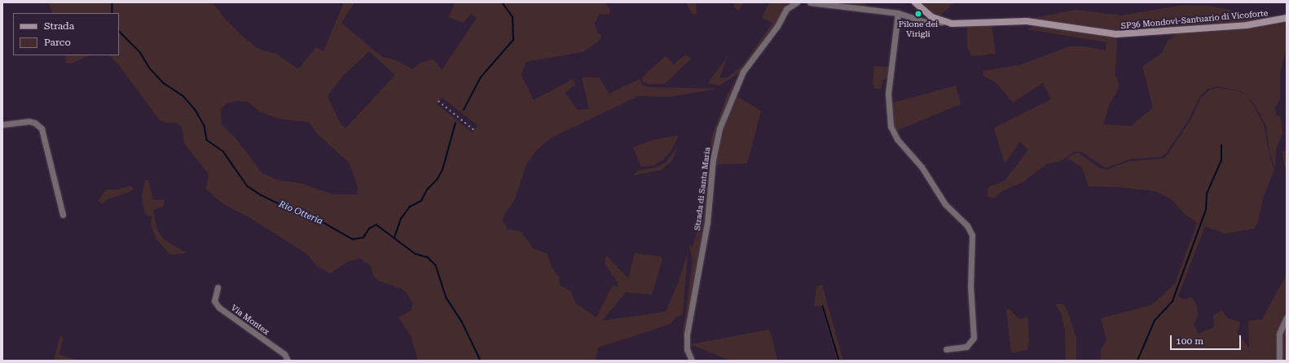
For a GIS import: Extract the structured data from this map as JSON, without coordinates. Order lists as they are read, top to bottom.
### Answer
{
  "streets": {
    "main road": ["SP36 Mondovì-Santuario di Vicoforte"],
    "street": ["Strada di Santa Maria", "Via Montex"]
  },
  "water": ["Rio Otteria"],
  "places": ["Pilone dei Virigli"],
  "legend": ["Strada", "Parco"],
  "scale_bar": "100 m"
}
